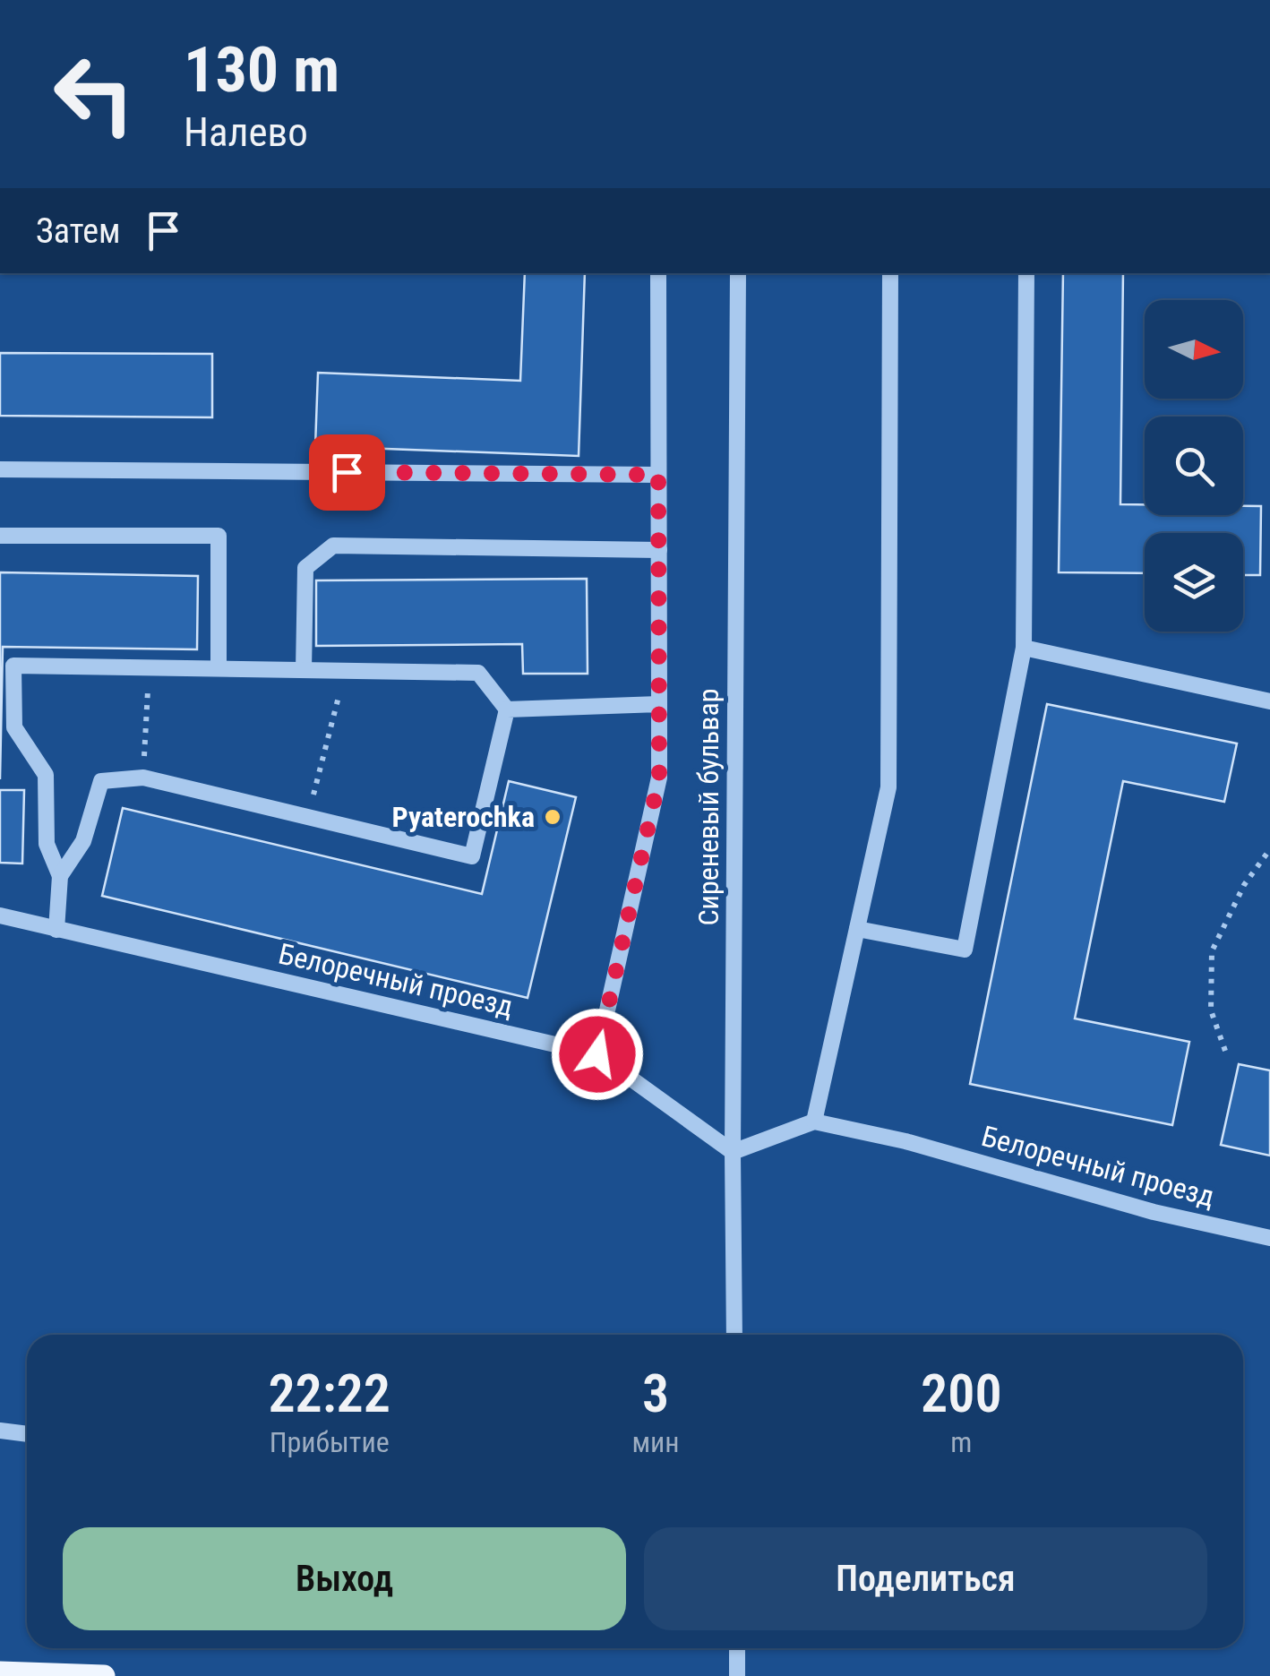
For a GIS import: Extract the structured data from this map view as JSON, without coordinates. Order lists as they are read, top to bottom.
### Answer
{
  "streets": {
    "street": ["Сиреневый бульвар", "Белоречный проезд"]
  },
  "crossings": [
    ["Сиреневый бульвар", "Белоречный проезд"]
  ],
  "places": ["Pyaterochka"],
  "north": "right",
  "page": {
    "turn": ["130 m", "Налево"],
    "then": "Затем",
    "eta": [
      "22:22",
      "Прибытие",
      "3",
      "мин",
      "200",
      "m"
    ],
    "buttons": ["Выход", "Поделиться"]
  }
}
